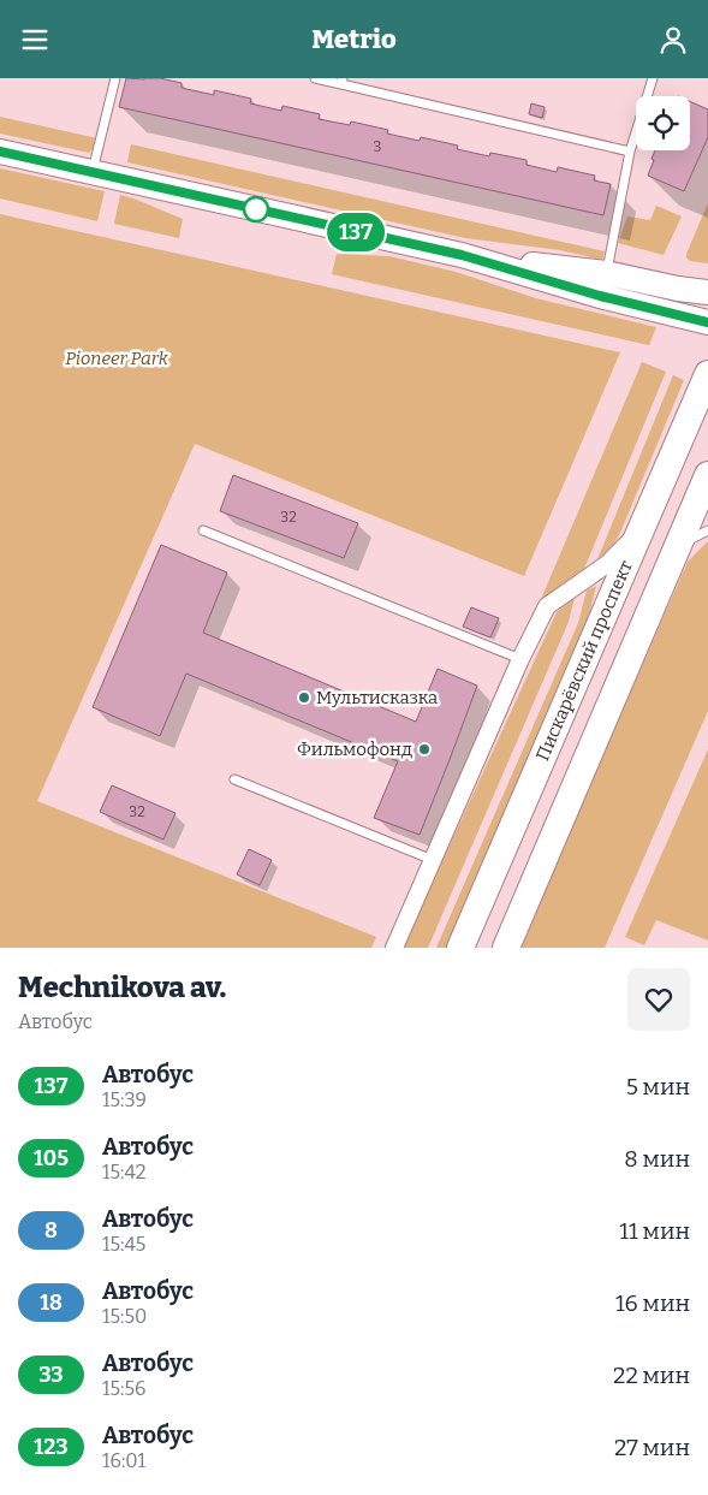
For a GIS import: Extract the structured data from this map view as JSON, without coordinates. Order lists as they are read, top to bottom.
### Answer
{
  "streets": {
    "main road": ["Пискарёвский проспект"]
  },
  "parks": ["Pioneer Park"],
  "places": ["Мультисказка", "Фильмофонд"],
  "lines": ["bus line 137"],
  "house_numbers": ["3", "32", "32"],
  "page": {
    "header": "Metrio",
    "on_map": "137",
    "heading": ["Mechnikova av.", "Автобус"],
    "list": [
      {
        "mark": "137",
        "name": "Автобус",
        "note": "15:39",
        "value": "5 мин"
      },
      {
        "mark": "105",
        "name": "Автобус",
        "note": "15:42",
        "value": "8 мин"
      },
      {
        "mark": "8",
        "name": "Автобус",
        "note": "15:45",
        "value": "11 мин"
      },
      {
        "mark": "18",
        "name": "Автобус",
        "note": "15:50",
        "value": "16 мин"
      },
      {
        "mark": "33",
        "name": "Автобус",
        "note": "15:56",
        "value": "22 мин"
      },
      {
        "mark": "123",
        "name": "Автобус",
        "note": "16:01",
        "value": "27 мин"
      }
    ]
  }
}
